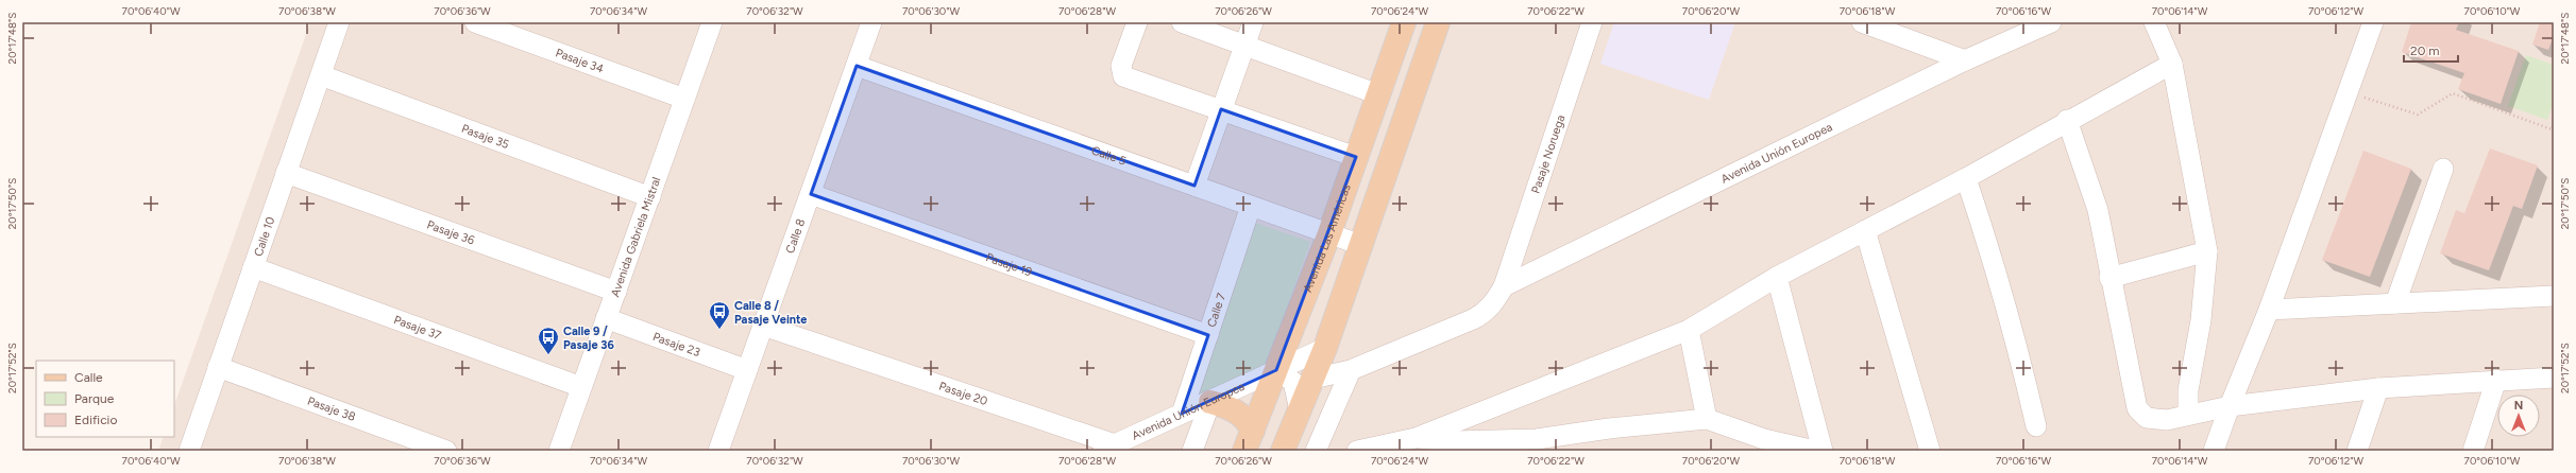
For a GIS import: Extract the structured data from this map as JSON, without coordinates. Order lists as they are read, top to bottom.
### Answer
{
  "streets": {
    "main road": ["Avenida Las Américas"],
    "street": [
      "Pasaje 34",
      "Pasaje 35",
      "Avenida Unión Europea",
      "Pasaje Noruega",
      "Calle 5",
      "Pasaje 36",
      "Calle 10",
      "Avenida Gabriela Mistral",
      "Calle 8",
      "Pasaje 19",
      "Calle 7",
      "Pasaje 37",
      "Pasaje 23",
      "Pasaje 20",
      "Pasaje 38"
    ]
  },
  "crossings": [
    ["Pasaje 34", "Avenida Gabriela Mistral"],
    ["Pasaje 35", "Calle 10"],
    ["Pasaje 35", "Avenida Gabriela Mistral"],
    ["Avenida Unión Europea", "Pasaje Noruega"],
    ["Avenida Unión Europea", "Avenida Las Américas"],
    ["Avenida Unión Europea", "Calle 7"],
    ["Avenida Unión Europea", "Pasaje 20"],
    ["Calle 5", "Calle 8"],
    ["Calle 5", "Avenida Las Américas"],
    ["Calle 5", "Calle 7"],
    ["Pasaje 36", "Calle 10"],
    ["Pasaje 36", "Avenida Gabriela Mistral"],
    ["Calle 10", "Pasaje 37"],
    ["Calle 10", "Pasaje 38"],
    ["Avenida Gabriela Mistral", "Pasaje 37"],
    ["Avenida Gabriela Mistral", "Pasaje 23"],
    ["Calle 8", "Pasaje 19"],
    ["Calle 8", "Pasaje 23"],
    ["Calle 8", "Pasaje 20"],
    ["Pasaje 19", "Calle 7"]
  ],
  "places": {
    "bus stop": ["Calle 8 / Pasaje Veinte", "Calle 9 / Pasaje 36"]
  },
  "legend": ["Calle", "Parque", "Edificio"],
  "scale_bar": "20 m",
  "north": "top",
  "coordinates": [
    "70°06'40\"W",
    "70°06'38\"W",
    "70°06'36\"W",
    "70°06'34\"W",
    "70°06'32\"W",
    "70°06'30\"W",
    "70°06'28\"W",
    "70°06'26\"W",
    "70°06'24\"W",
    "70°06'22\"W",
    "70°06'20\"W",
    "70°06'18\"W",
    "70°06'16\"W",
    "70°06'14\"W",
    "70°06'12\"W",
    "70°06'10\"W",
    "20°17'48\"S",
    "20°17'50\"S",
    "20°17'52\"S"
  ]
}
